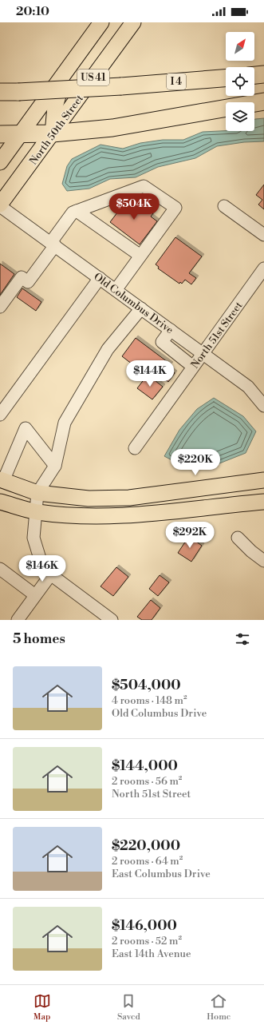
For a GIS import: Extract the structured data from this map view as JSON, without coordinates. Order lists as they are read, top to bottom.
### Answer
{
  "streets": {
    "highway": ["I 4"],
    "main road": ["US 41", "North 50th Street"],
    "street": ["Old Columbus Drive", "North 51st Street"]
  },
  "crossings": [
    ["North 50th Street", "Old Columbus Drive"],
    ["Old Columbus Drive", "North 51st Street"]
  ],
  "north": "top right",
  "page": {
    "status": "20:10",
    "price": [
      "$504K",
      "$144K",
      "$220K",
      "$292K",
      "$146K"
    ],
    "heading": "5 homes",
    "list": [
      {
        "name": "$504,000",
        "note": "4 rooms · 148 m² · Old Columbus Drive"
      },
      {
        "name": "$144,000",
        "note": "2 rooms · 56 m² · North 51st Street"
      },
      {
        "name": "$220,000",
        "note": "2 rooms · 64 m² · East Columbus Drive"
      },
      {
        "name": "$146,000",
        "note": "2 rooms · 52 m² · East 14th Avenue"
      }
    ],
    "tabs": ["Map", "Saved", "Home"]
  }
}
